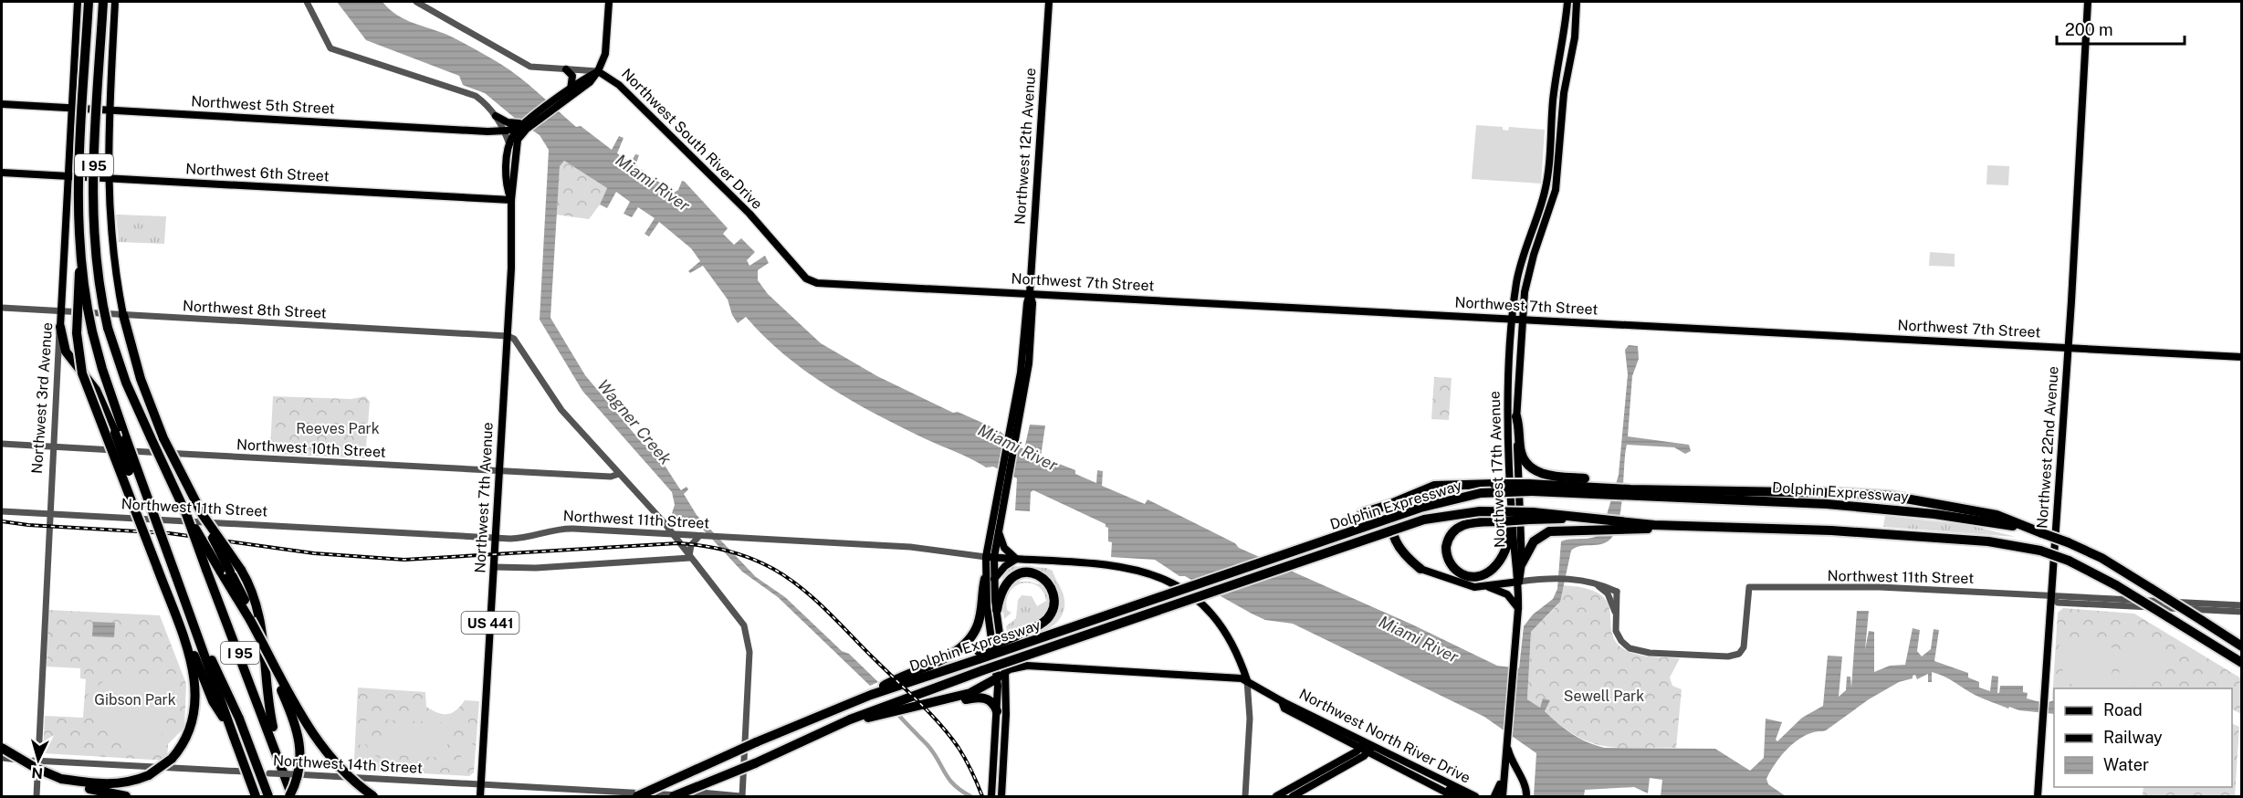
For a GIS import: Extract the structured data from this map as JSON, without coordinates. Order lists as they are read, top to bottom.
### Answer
{
  "streets": {
    "highway": ["I 95", "Dolphin Expressway"],
    "main road": [
      "Northwest 5th Street",
      "Northwest South River Drive",
      "Northwest 12th Avenue",
      "Northwest 6th Street",
      "Northwest 7th Street",
      "Northwest 3rd Avenue",
      "Northwest 22nd Avenue",
      "Northwest 17th Avenue",
      "Northwest 7th Avenue",
      "Northwest 11th Street",
      "US 441",
      "Northwest North River Drive"
    ],
    "street": ["Northwest 8th Street", "Northwest 10th Street", "Northwest 14th Street"]
  },
  "crossings": [
    ["Northwest 5th Street", "Northwest 3rd Avenue"],
    ["Northwest 5th Street", "Northwest 7th Avenue"],
    ["Northwest South River Drive", "Northwest 7th Street"],
    ["Northwest South River Drive", "Northwest 7th Avenue"],
    ["Northwest South River Drive", "US 441"],
    ["Northwest 12th Avenue", "Northwest 7th Street"],
    ["Northwest 12th Avenue", "Northwest 11th Street"],
    ["Northwest 12th Avenue", "Northwest North River Drive"],
    ["Northwest 6th Street", "Northwest 3rd Avenue"],
    ["Northwest 6th Street", "Northwest 7th Avenue"],
    ["Northwest 7th Street", "Northwest 22nd Avenue"],
    ["Northwest 7th Street", "Northwest 17th Avenue"],
    ["Northwest 8th Street", "Northwest 3rd Avenue"],
    ["Northwest 8th Street", "Northwest 7th Avenue"],
    ["Northwest 3rd Avenue", "Northwest 10th Street"],
    ["Northwest 3rd Avenue", "Northwest 11th Street"],
    ["Northwest 3rd Avenue", "Northwest 14th Street"],
    ["Northwest 22nd Avenue", "Northwest 11th Street"],
    ["Northwest 10th Street", "Northwest 7th Avenue"],
    ["Northwest 7th Avenue", "Northwest 11th Street"],
    ["Northwest 7th Avenue", "US 441"],
    ["Northwest 7th Avenue", "Northwest 14th Street"]
  ],
  "water": ["Miami River", "Wagner Creek"],
  "parks": ["Reeves Park", "Sewell Park", "Gibson Park"],
  "legend": ["Road", "Railway", "Water"],
  "scale_bar": "200 m",
  "north": "bottom"
}
